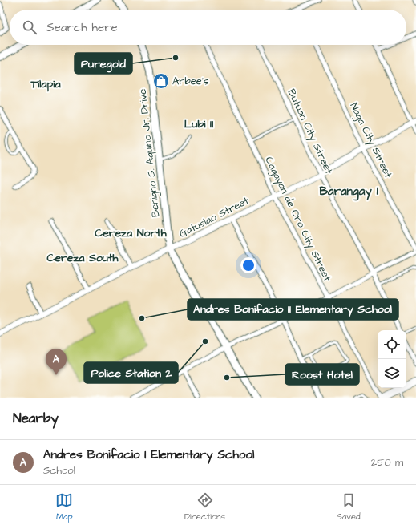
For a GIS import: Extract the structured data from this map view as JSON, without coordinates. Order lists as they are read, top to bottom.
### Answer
{
  "streets": {
    "main road": ["Benigno S. Aquino Jr. Drive"],
    "street": [
      "Butuan City Street",
      "Naga City Street",
      "Gatuslao Street",
      "Cagayan de Oro City Street"
    ]
  },
  "crossings": [
    ["Butuan City Street", "Gatuslao Street"],
    ["Naga City Street", "Gatuslao Street"],
    ["Benigno S. Aquino Jr. Drive", "Gatuslao Street"],
    ["Gatuslao Street", "Cagayan de Oro City Street"]
  ],
  "districts": [
    "Tilapia",
    "Lubi II",
    "Barangay 1",
    "Cereza North",
    "Cereza South"
  ],
  "places": {
    "other": [
      "Puregold",
      "Andres Bonifacio II Elementary School",
      "Police Station 2",
      "Roost Hotel"
    ],
    "shop": ["Arbee's"]
  },
  "page": {
    "search": "Search here",
    "pins": "A",
    "heading": "Nearby",
    "list": [
      {
        "mark": "A",
        "name": "Andres Bonifacio I Elementary School",
        "note": "School",
        "value": "250 m"
      }
    ],
    "nav": ["Map", "Directions", "Saved"]
  }
}
